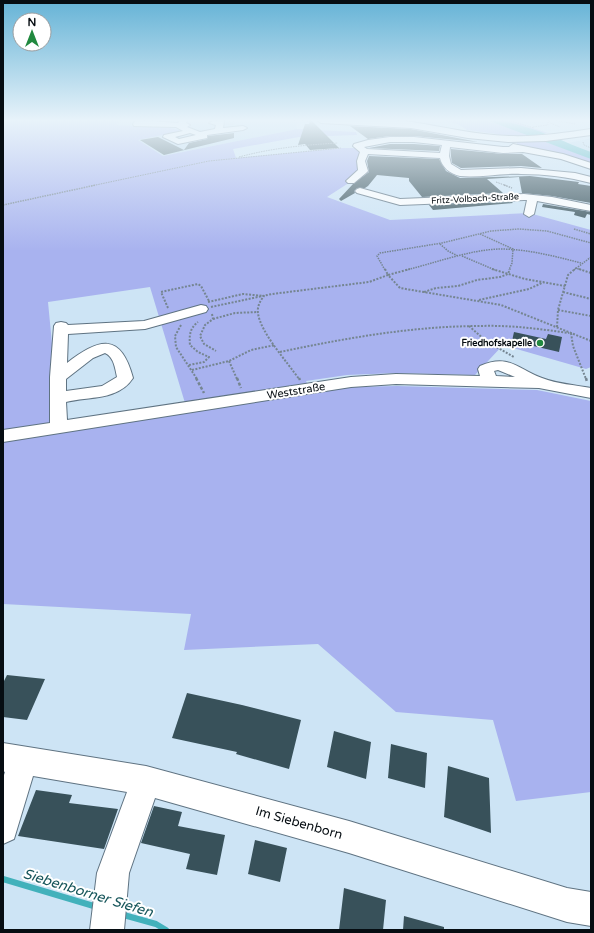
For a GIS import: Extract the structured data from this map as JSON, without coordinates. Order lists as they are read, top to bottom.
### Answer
{
  "streets": {
    "street": ["Fritz-Volbach-Straße", "Weststraße", "Im Siebenborn"]
  },
  "water": ["Siebenborner Siefen"],
  "places": ["Friedhofskapelle"],
  "north": "top"
}
